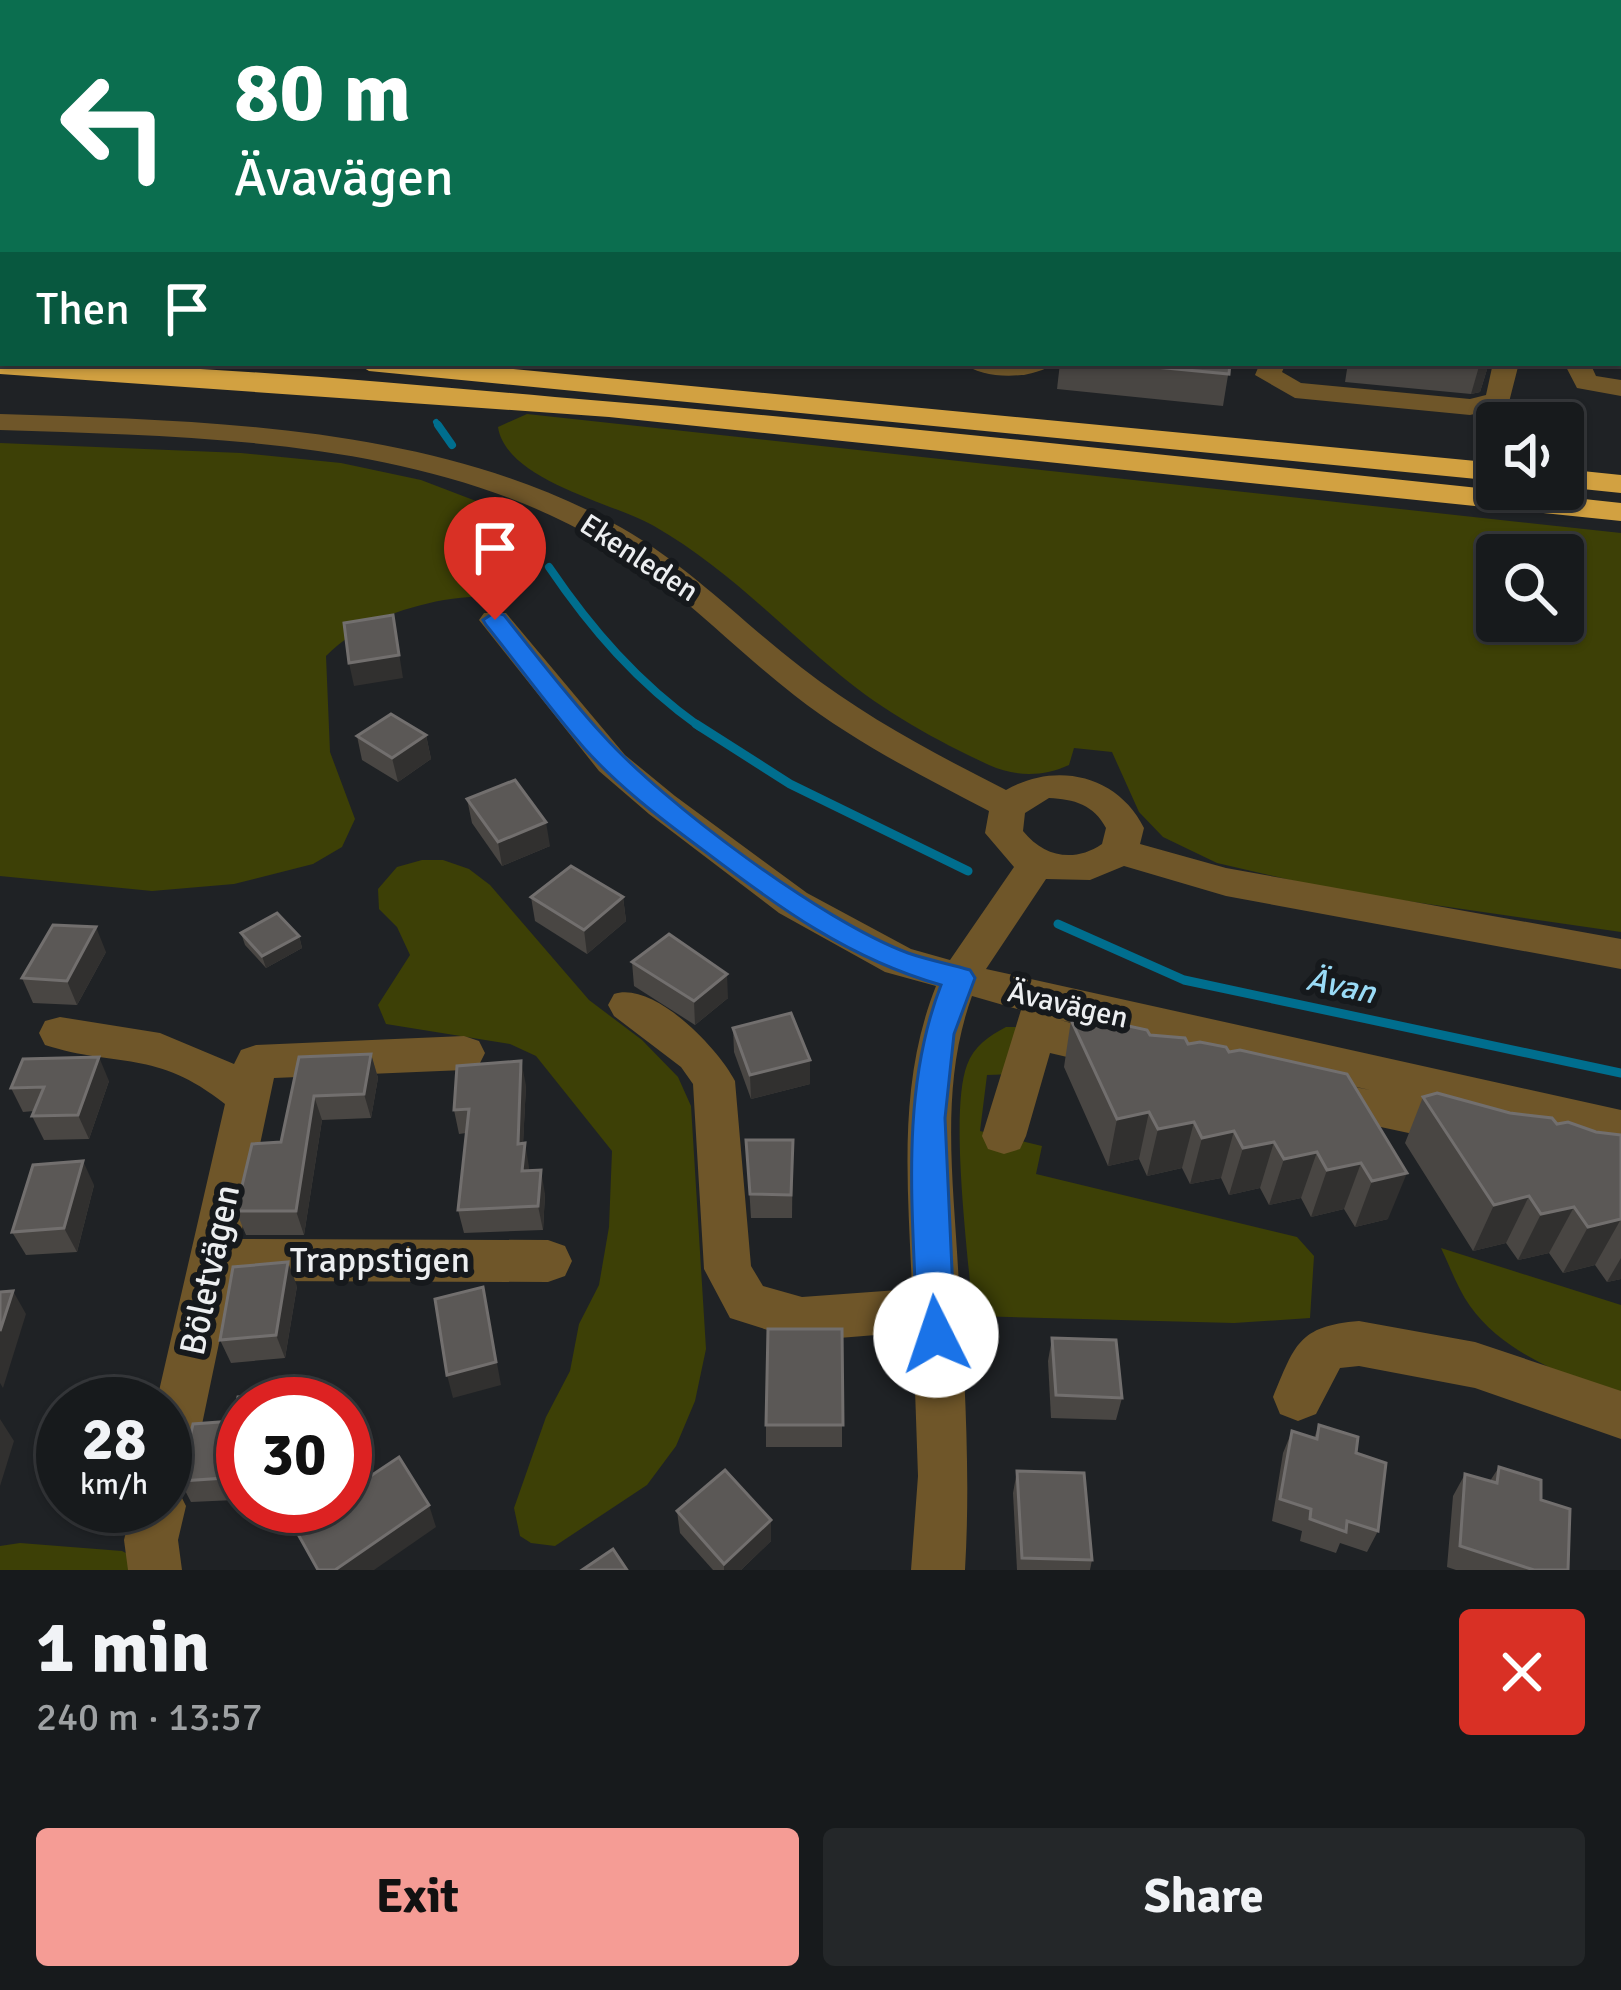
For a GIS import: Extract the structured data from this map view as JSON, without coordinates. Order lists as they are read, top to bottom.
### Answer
{
  "streets": {
    "street": [
      "Ekenleden",
      "Ävavägen",
      "Trappstigen",
      "Böletvägen"
    ]
  },
  "crossings": [
    ["Trappstigen", "Böletvägen"]
  ],
  "water": ["Ävan"],
  "page": {
    "turn": ["80 m", "Ävavägen"],
    "then": "Then",
    "speed": "28 km/h",
    "limit": "30",
    "heading": ["1 min", "240 m · 13:57"],
    "buttons": ["Exit", "Share"]
  }
}
